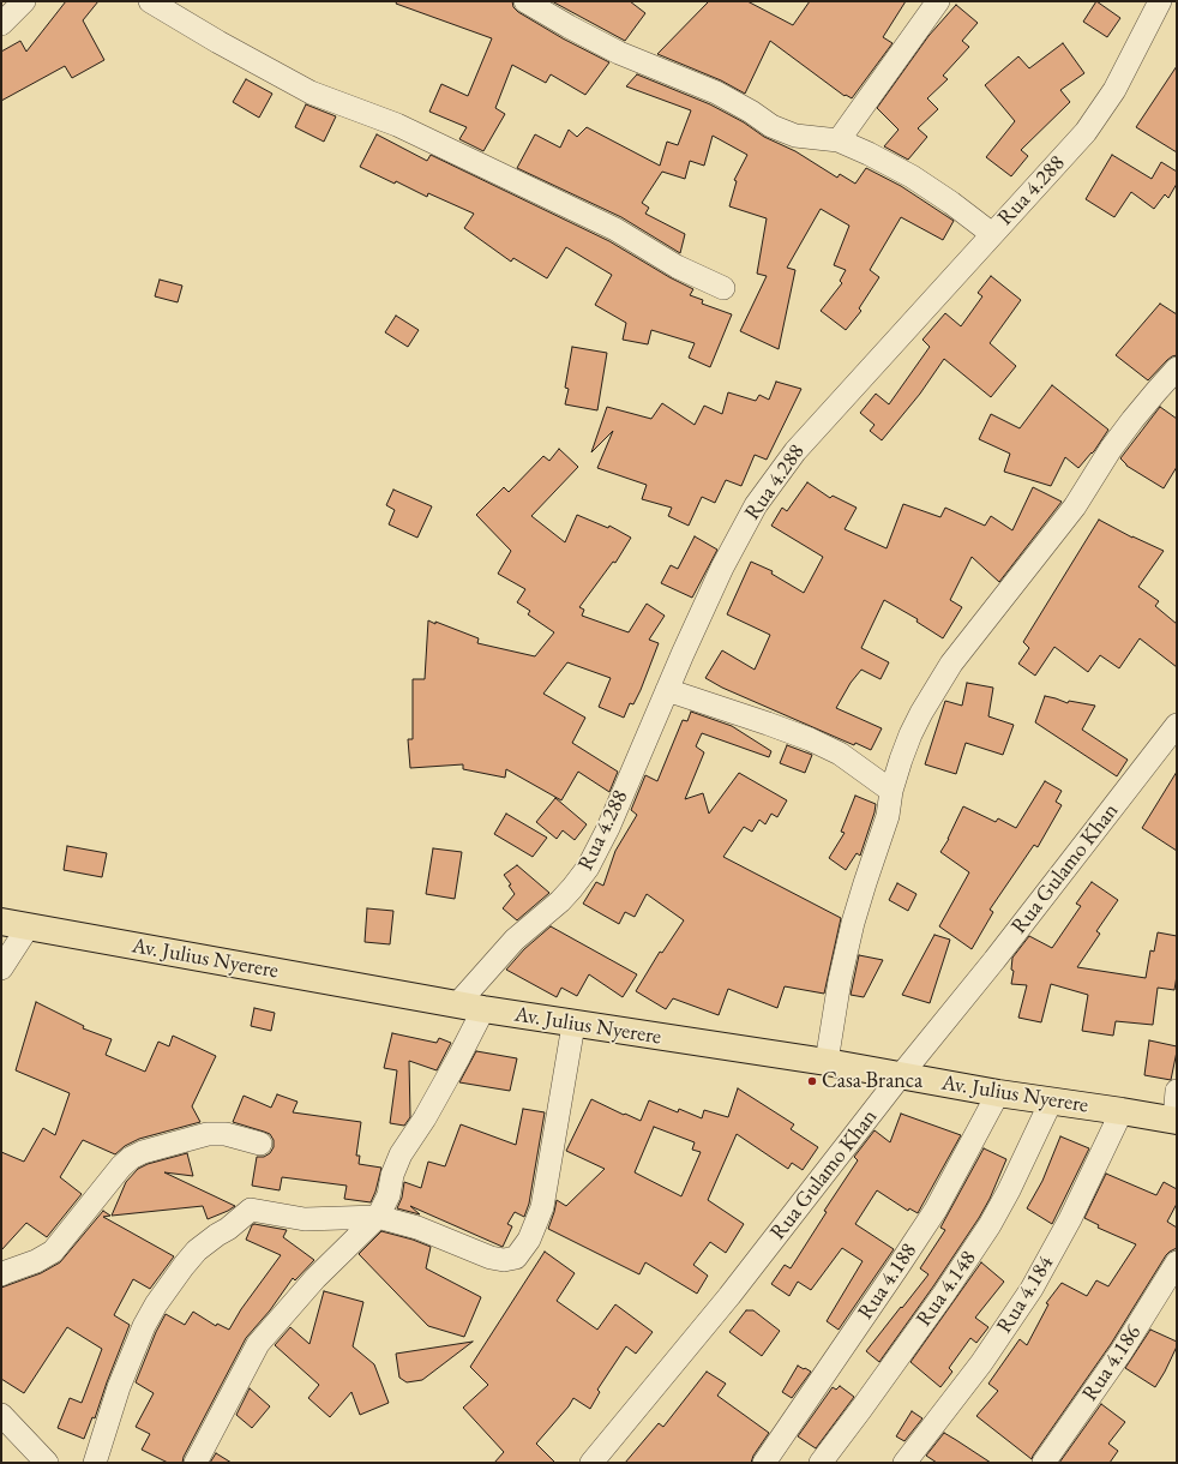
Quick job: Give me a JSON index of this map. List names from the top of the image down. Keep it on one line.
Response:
{"streets":{"main road":["Av. Julius Nyerere"],"street":["Rua 4.288","Rua Gulamo Khan","Rua 4.188","Rua 4.148","Rua 4.184","Rua 4.186"]},"crossings":[["Rua 4.288","Av. Julius Nyerere"],["Rua Gulamo Khan","Av. Julius Nyerere"],["Av. Julius Nyerere","Rua 4.188"],["Av. Julius Nyerere","Rua 4.148"],["Av. Julius Nyerere","Rua 4.184"]],"places":["Casa Branca"]}
